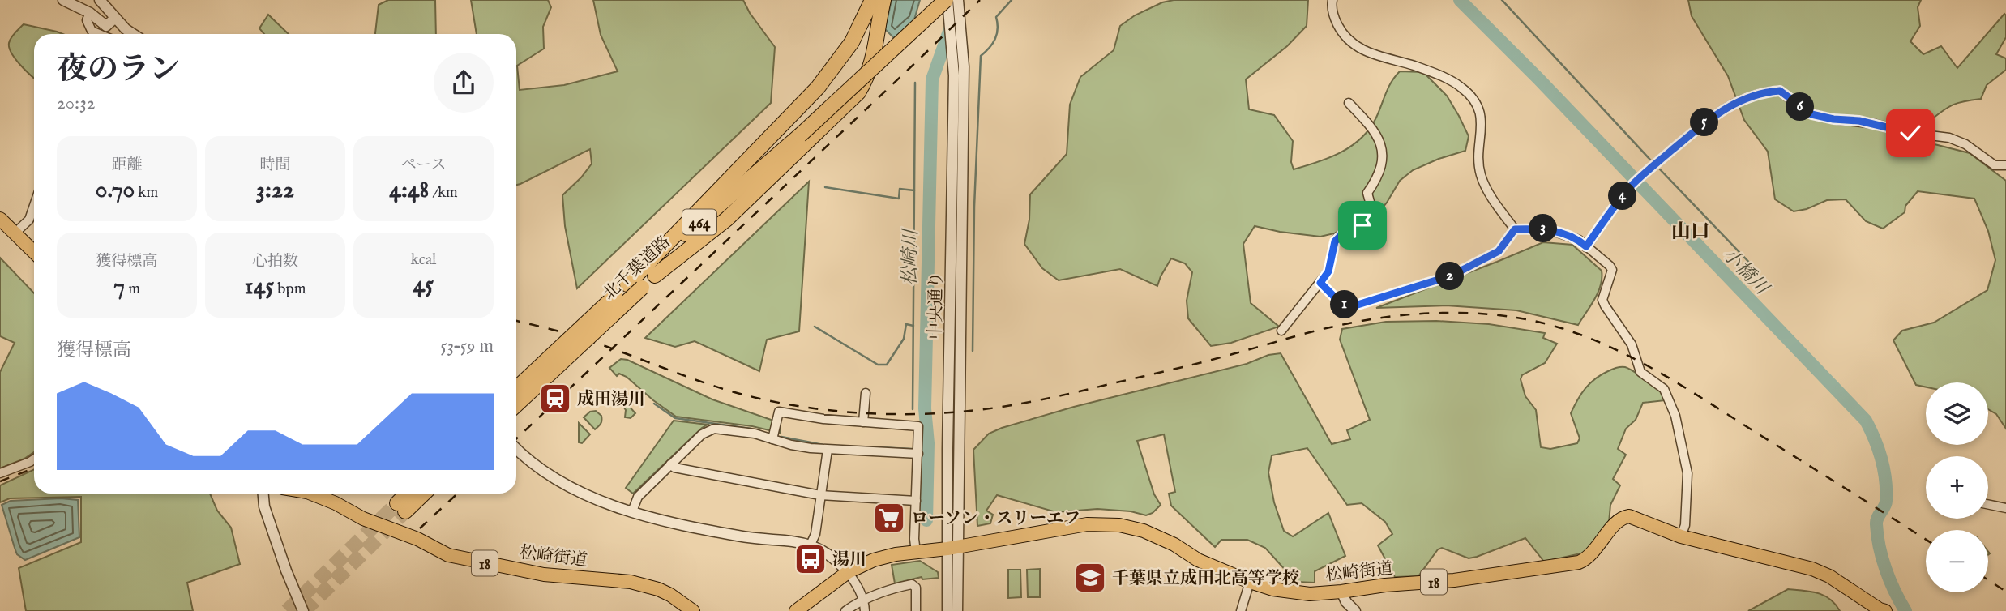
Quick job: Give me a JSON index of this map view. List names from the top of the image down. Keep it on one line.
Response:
{"streets":{"highway":["464","北千葉道路"],"main road":["松崎街道","18"],"street":["中央通り"]},"crossings":[["北千葉道路","中央通り"],["中央通り","松崎街道"]],"districts":["山口"],"water":["松崎川","小橋川"],"places":{"station":["成田湯川"],"supermarket":["ローソン・スリーエフ"],"bus stop":["湯川"],"school or university":["千葉県立成田北高等学校"]},"page":{"heading":["夜のラン","20:32"],"pins":["6","5","4","3","2","1"],"stats":[["距離","0.70 km"],["時間","3:22"],["ペース","4:48 /km"],["獲得標高","7 m"],["心拍数","145 bpm"],["kcal","45"]],"chart":["獲得標高","53–59 m"],"map_buttons":["+","−"]}}
